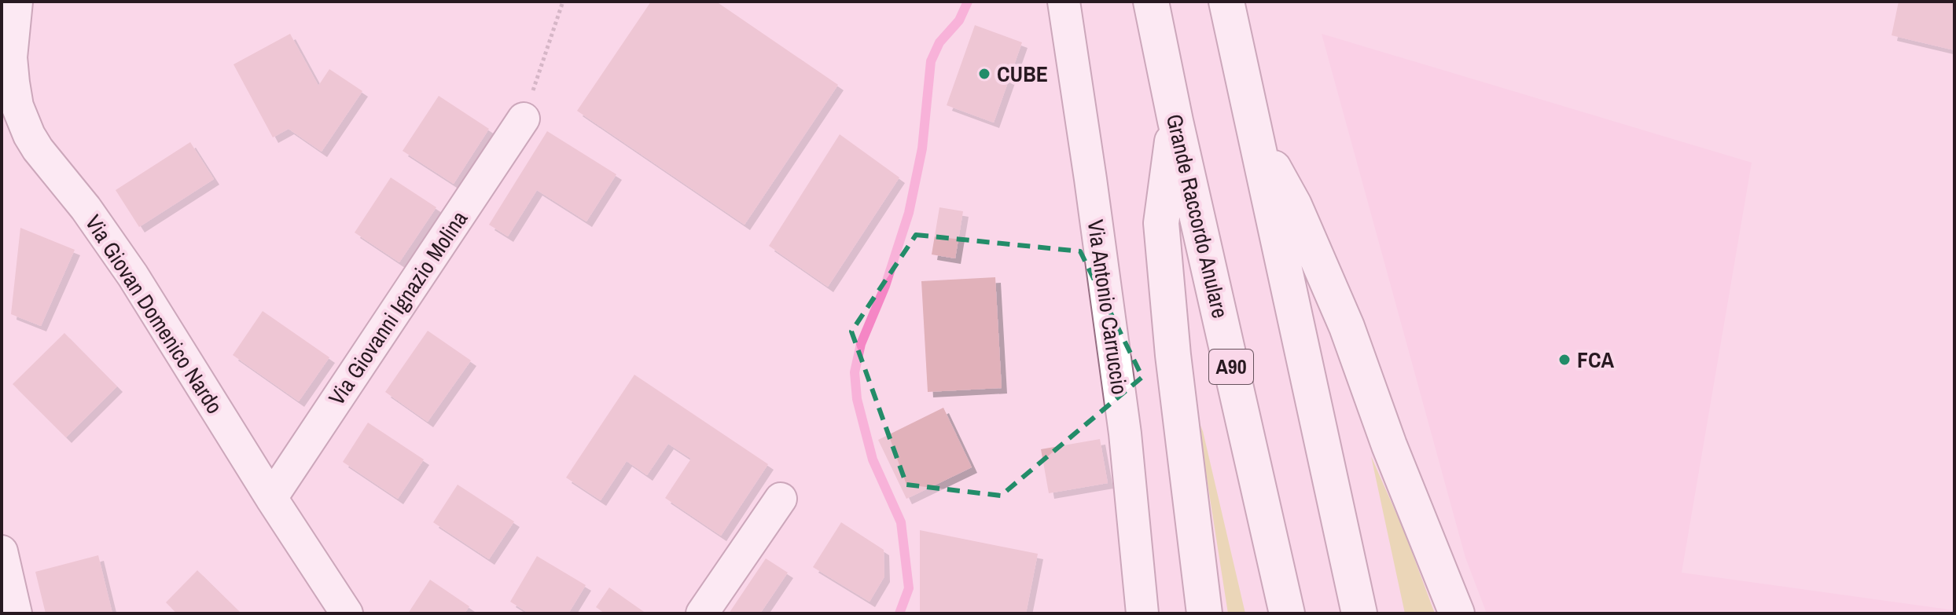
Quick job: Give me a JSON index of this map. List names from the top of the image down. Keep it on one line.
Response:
{"streets":{"highway":["Grande Raccordo Anulare","A90"],"street":["Via Antonio Carruccio","Via Giovanni Ignazio Molina","Via Giovan Domenico Nardo"]},"crossings":[["Via Giovanni Ignazio Molina","Via Giovan Domenico Nardo"]],"places":["CUBE","FCA"]}
